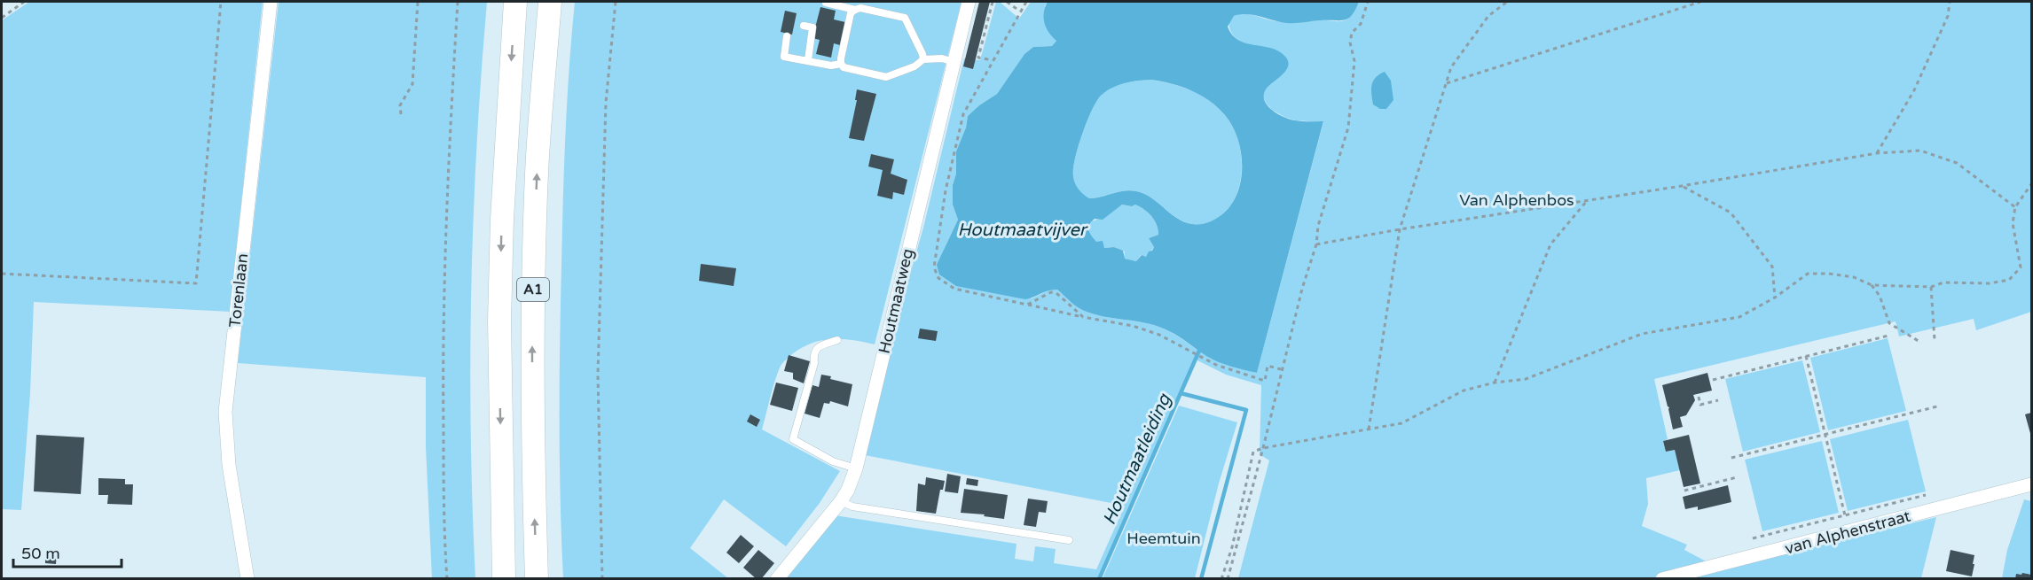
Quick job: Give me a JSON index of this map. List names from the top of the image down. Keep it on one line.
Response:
{"streets":{"highway":["A1"],"street":["Torenlaan","Houtmaatweg","van Alphenstraat"]},"water":["Houtmaatvijver","Houtmaatleiding"],"parks":["Van Alphenbos","Heemtuin"],"scale_bar":"50 m"}
